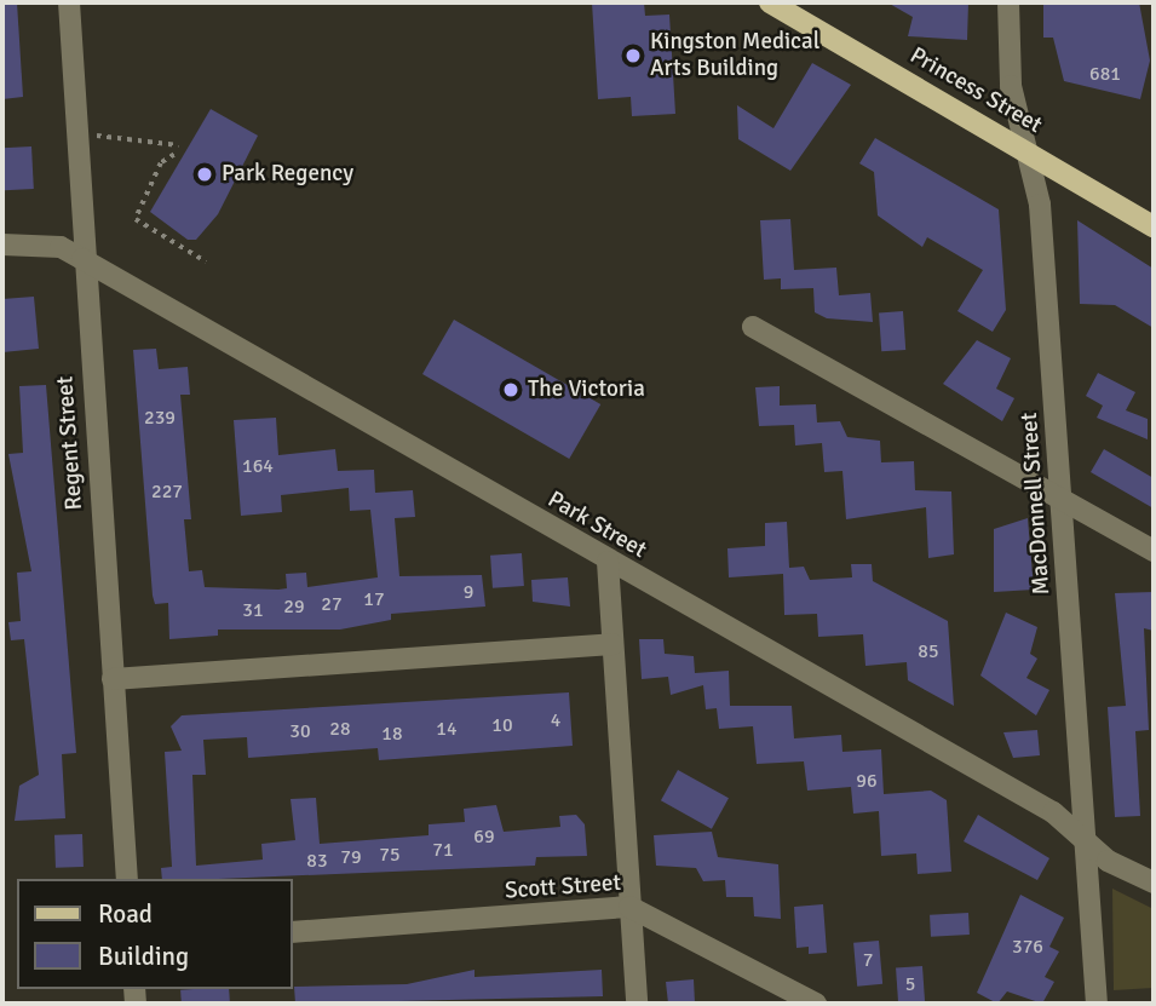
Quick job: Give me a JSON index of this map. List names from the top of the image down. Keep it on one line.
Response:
{"streets":{"main road":["Princess Street"],"street":["Regent Street","MacDonnell Street","Park Street","Scott Street"]},"crossings":[["Princess Street","MacDonnell Street"],["Regent Street","Park Street"],["MacDonnell Street","Park Street"]],"places":["Kingston Medical Arts Building","Park Regency","The Victoria"],"house_numbers":["681","239","164","227","9","17","27","29","31","85","4","10","28","14","30","18","96","69","71","75","79","83","376","7","5"],"legend":["Road","Building"]}
